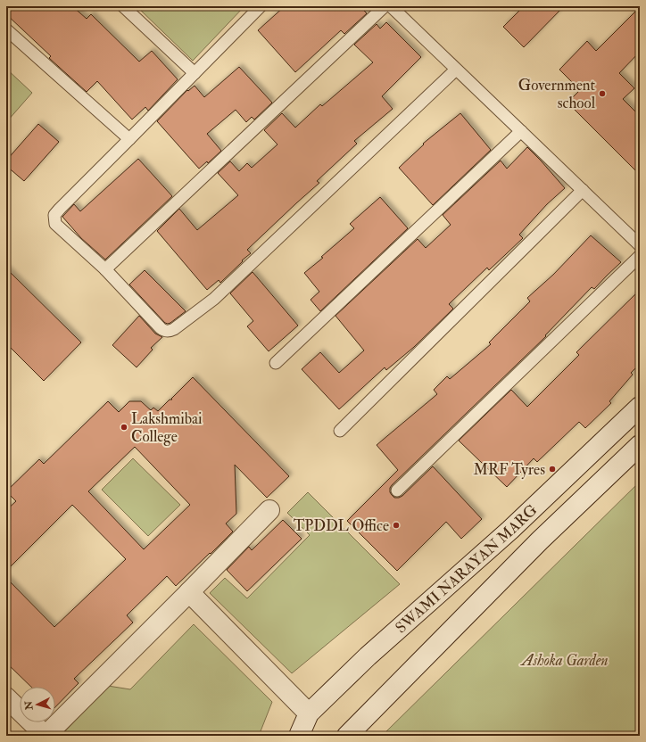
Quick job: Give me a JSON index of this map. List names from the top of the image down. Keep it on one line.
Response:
{"streets":{"main road":["SWAMI NARAYAN MARG"]},"parks":["Ashoka Garden"],"places":["Government school","Lakshmibai College","MRF Tyres","TPDDL Office"],"north":"left"}
